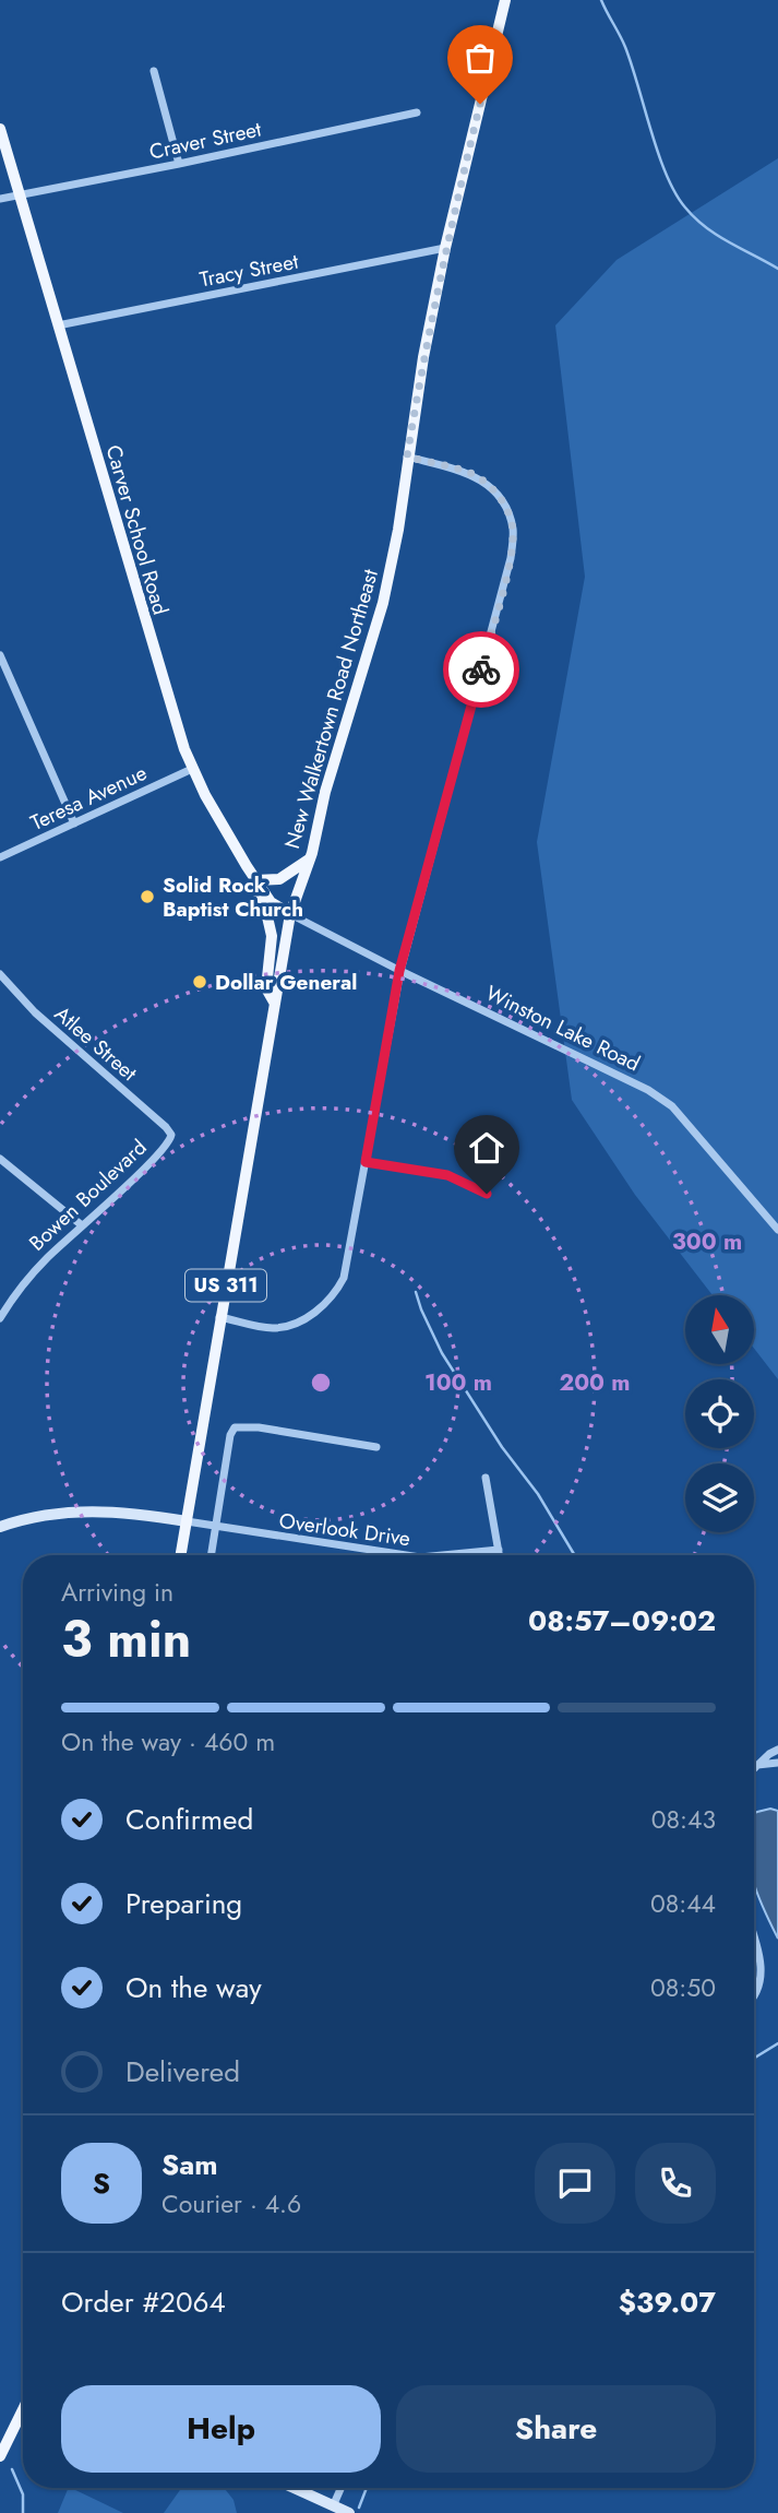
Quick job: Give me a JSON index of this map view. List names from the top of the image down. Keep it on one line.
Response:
{"streets":{"main road":["Carver School Road","New Walkertown Road Northeast","US 311"],"street":["Craver Street","Tracy Street","Teresa Avenue","Winston Lake Road","Atlee Street","Bowen Boulevard","Overlook Drive"]},"crossings":[["Craver Street","Carver School Road"],["Tracy Street","Carver School Road"],["Tracy Street","New Walkertown Road Northeast"],["Carver School Road","New Walkertown Road Northeast"],["Carver School Road","Teresa Avenue"],["Carver School Road","Winston Lake Road"],["New Walkertown Road Northeast","Winston Lake Road"],["New Walkertown Road Northeast","Overlook Drive"],["Atlee Street","Bowen Boulevard"]],"places":["Solid Rock Baptist Church","Dollar General"],"north":"top","page":{"heading":["3 min","Arriving in","08:57–09:02"],"panel":["Sam","Courier · 4.6","Order #2064","$39.07"],"bar":"On the way · 460 m","list":[["Confirmed","08:43"],["Preparing","08:44"],["On the way","08:50"],"Delivered"],"round":"S","buttons":["Help","Share"]},"rings":["300 m","100 m","200 m"]}
